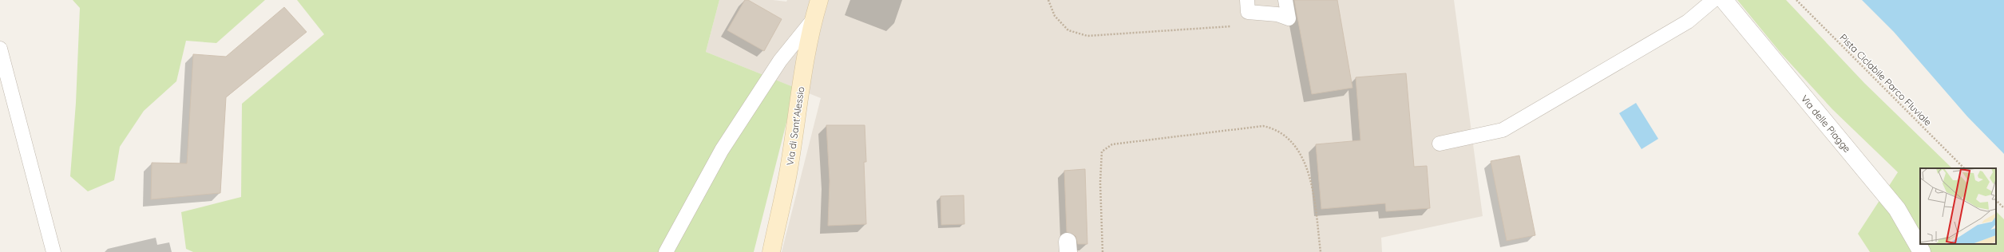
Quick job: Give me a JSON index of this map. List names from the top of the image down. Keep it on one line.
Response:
{"streets":{"street":["Via delle Piagge","Via di Sant'Alessio"],"path":["Pista Ciclabile Parco Fluviale"]}}
